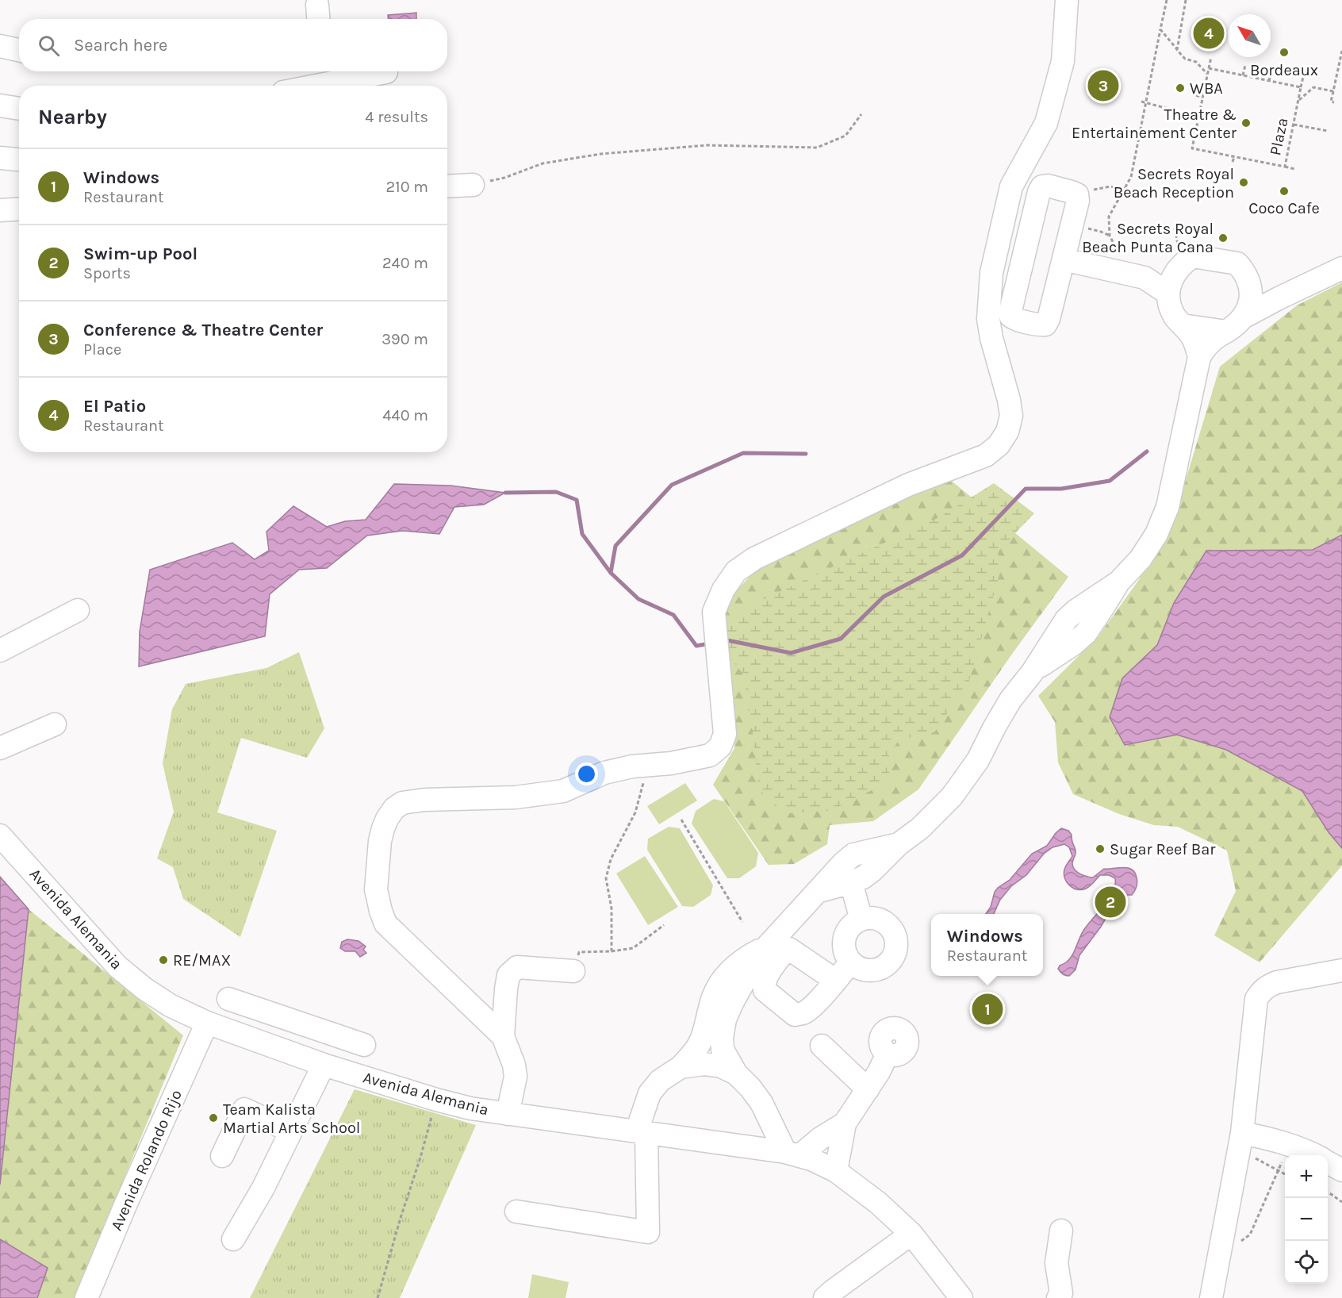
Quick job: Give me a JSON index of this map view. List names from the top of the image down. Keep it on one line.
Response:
{"streets":{"street":["Avenida Alemania","Avenida Rolando Rijo"],"path":["Plaza"]},"crossings":[["Avenida Alemania","Avenida Rolando Rijo"]],"places":["Bordeaux","WBA","Theatre & Entertainement Center","Secrets Royal Beach Reception","Coco Cafe","Secrets Royal Beach Punta Cana","Sugar Reef Bar","RE/MAX","Team Kalista Martial Arts School"],"north":"top left","page":{"pins":["4","3","2","1"],"search":"Search here","heading":["Nearby","4 results"],"list":[{"mark":"1","name":"Windows","note":"Restaurant","value":"210 m"},{"mark":"2","name":"Swim-up Pool","note":"Sports","value":"240 m"},{"mark":"3","name":"Conference & Theatre Center","note":"Place","value":"390 m"},{"mark":"4","name":"El Patio","note":"Restaurant","value":"440 m"}],"popup":["Windows","Restaurant"],"map_buttons":["+","−"]}}
